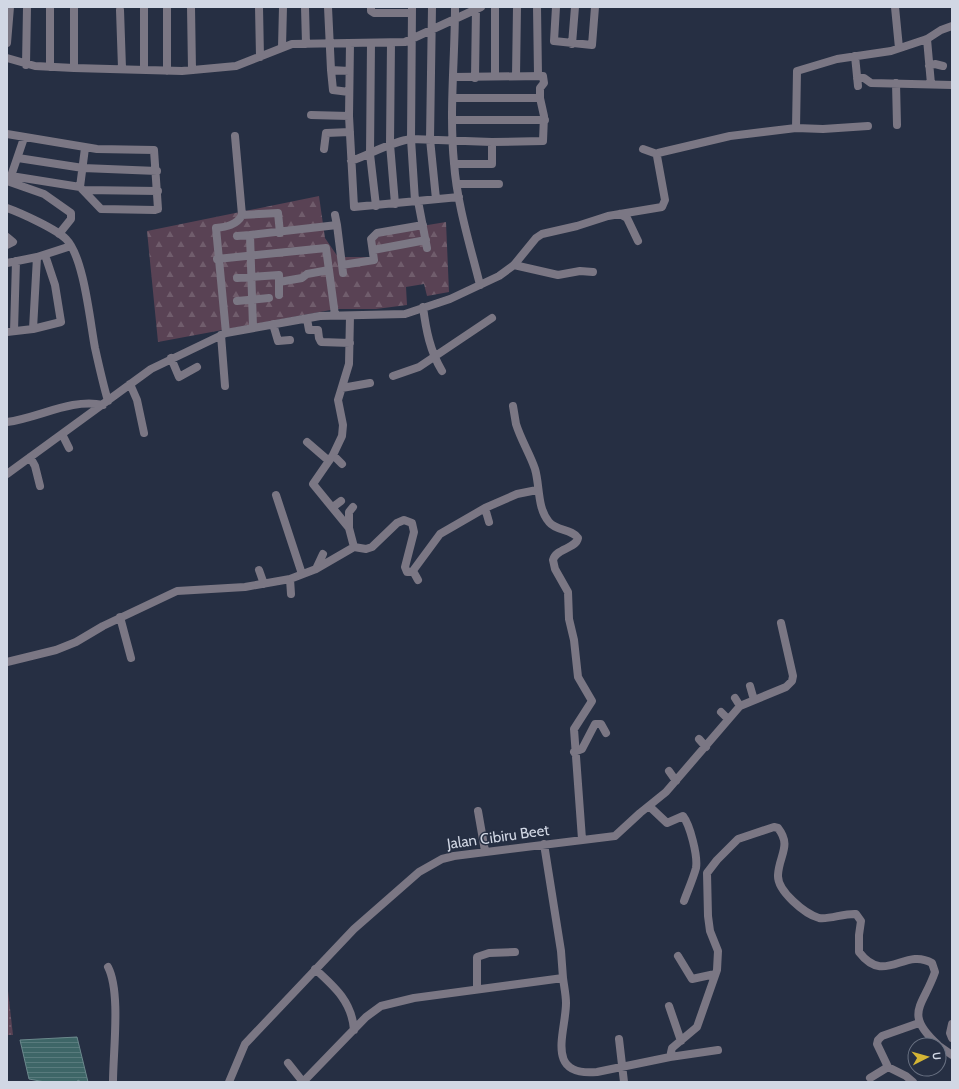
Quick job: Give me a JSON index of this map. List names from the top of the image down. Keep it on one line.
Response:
{"streets":{"street":["Jalan Cibiru Beet"]},"north":"right"}
